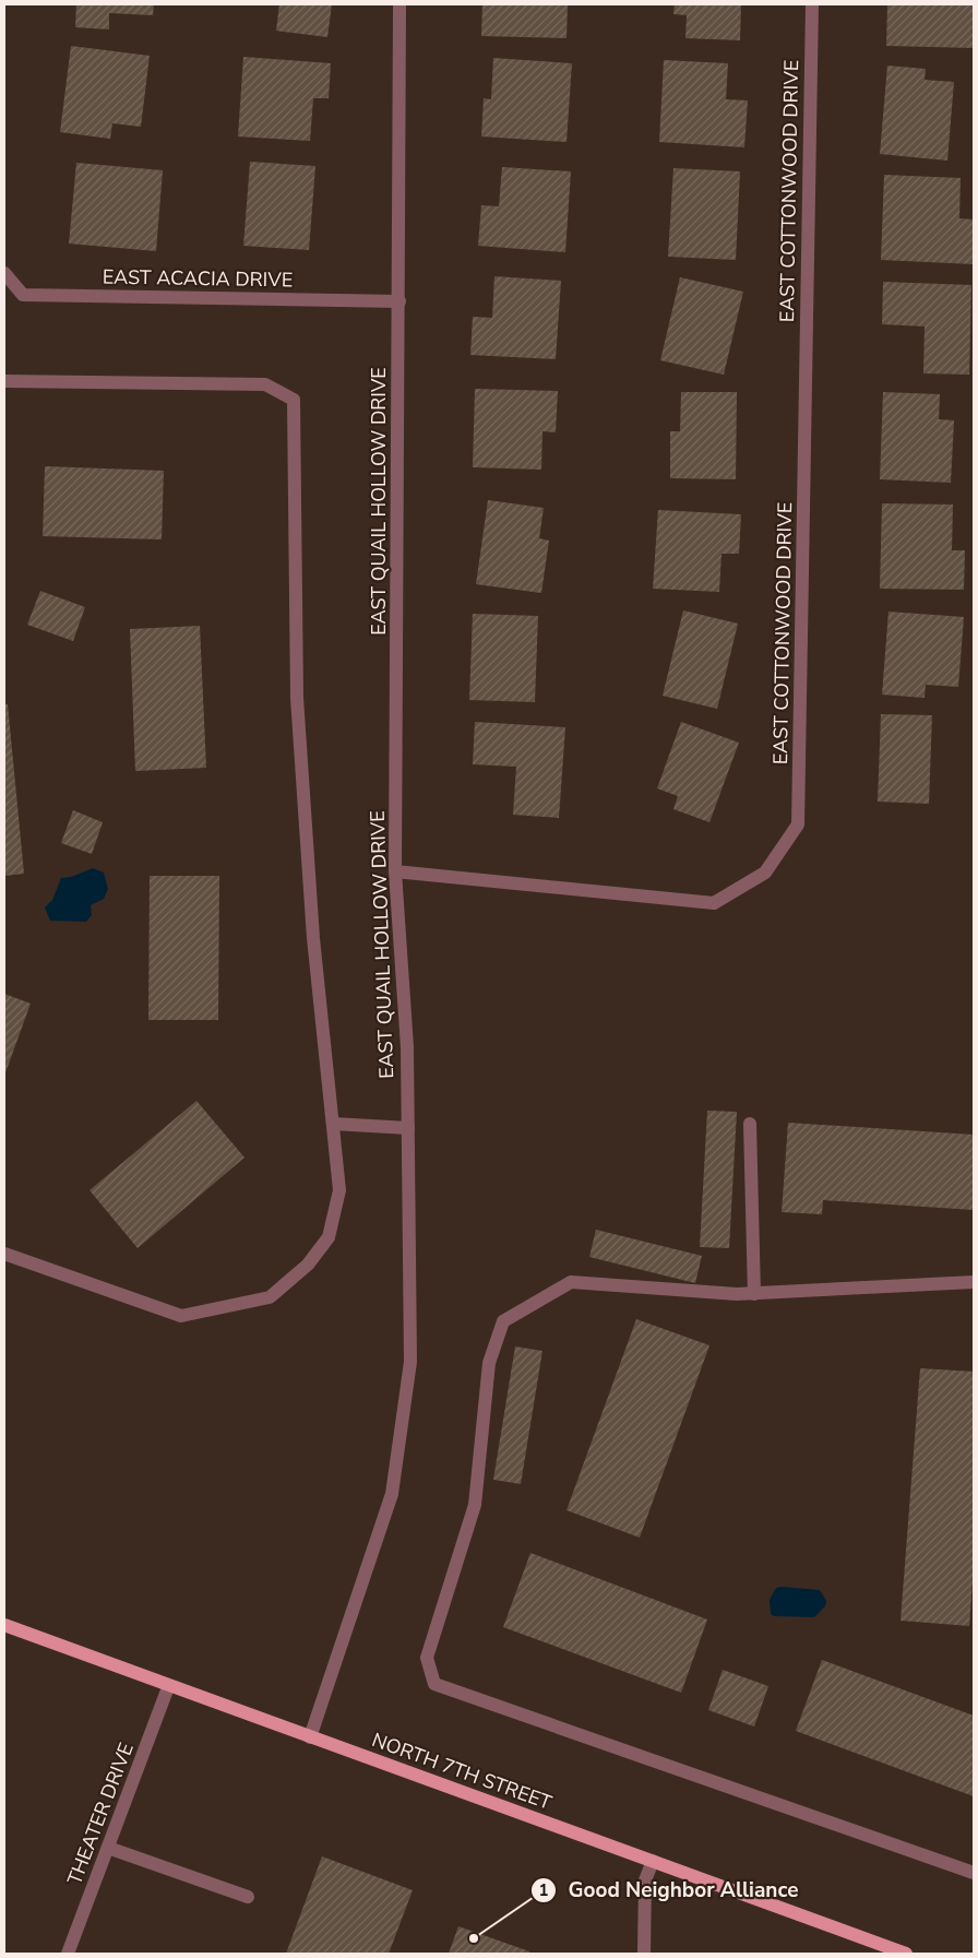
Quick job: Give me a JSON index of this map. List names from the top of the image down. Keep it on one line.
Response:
{"streets":{"main road":["NORTH 7TH STREET"],"street":["EAST COTTONWOOD DRIVE","EAST ACACIA DRIVE","EAST QUAIL HOLLOW DRIVE","THEATER DRIVE"]},"crossings":[["EAST COTTONWOOD DRIVE","EAST QUAIL HOLLOW DRIVE"],["EAST ACACIA DRIVE","EAST QUAIL HOLLOW DRIVE"],["EAST QUAIL HOLLOW DRIVE","NORTH 7TH STREET"],["NORTH 7TH STREET","THEATER DRIVE"]],"places":["Good Neighbor Alliance"]}
